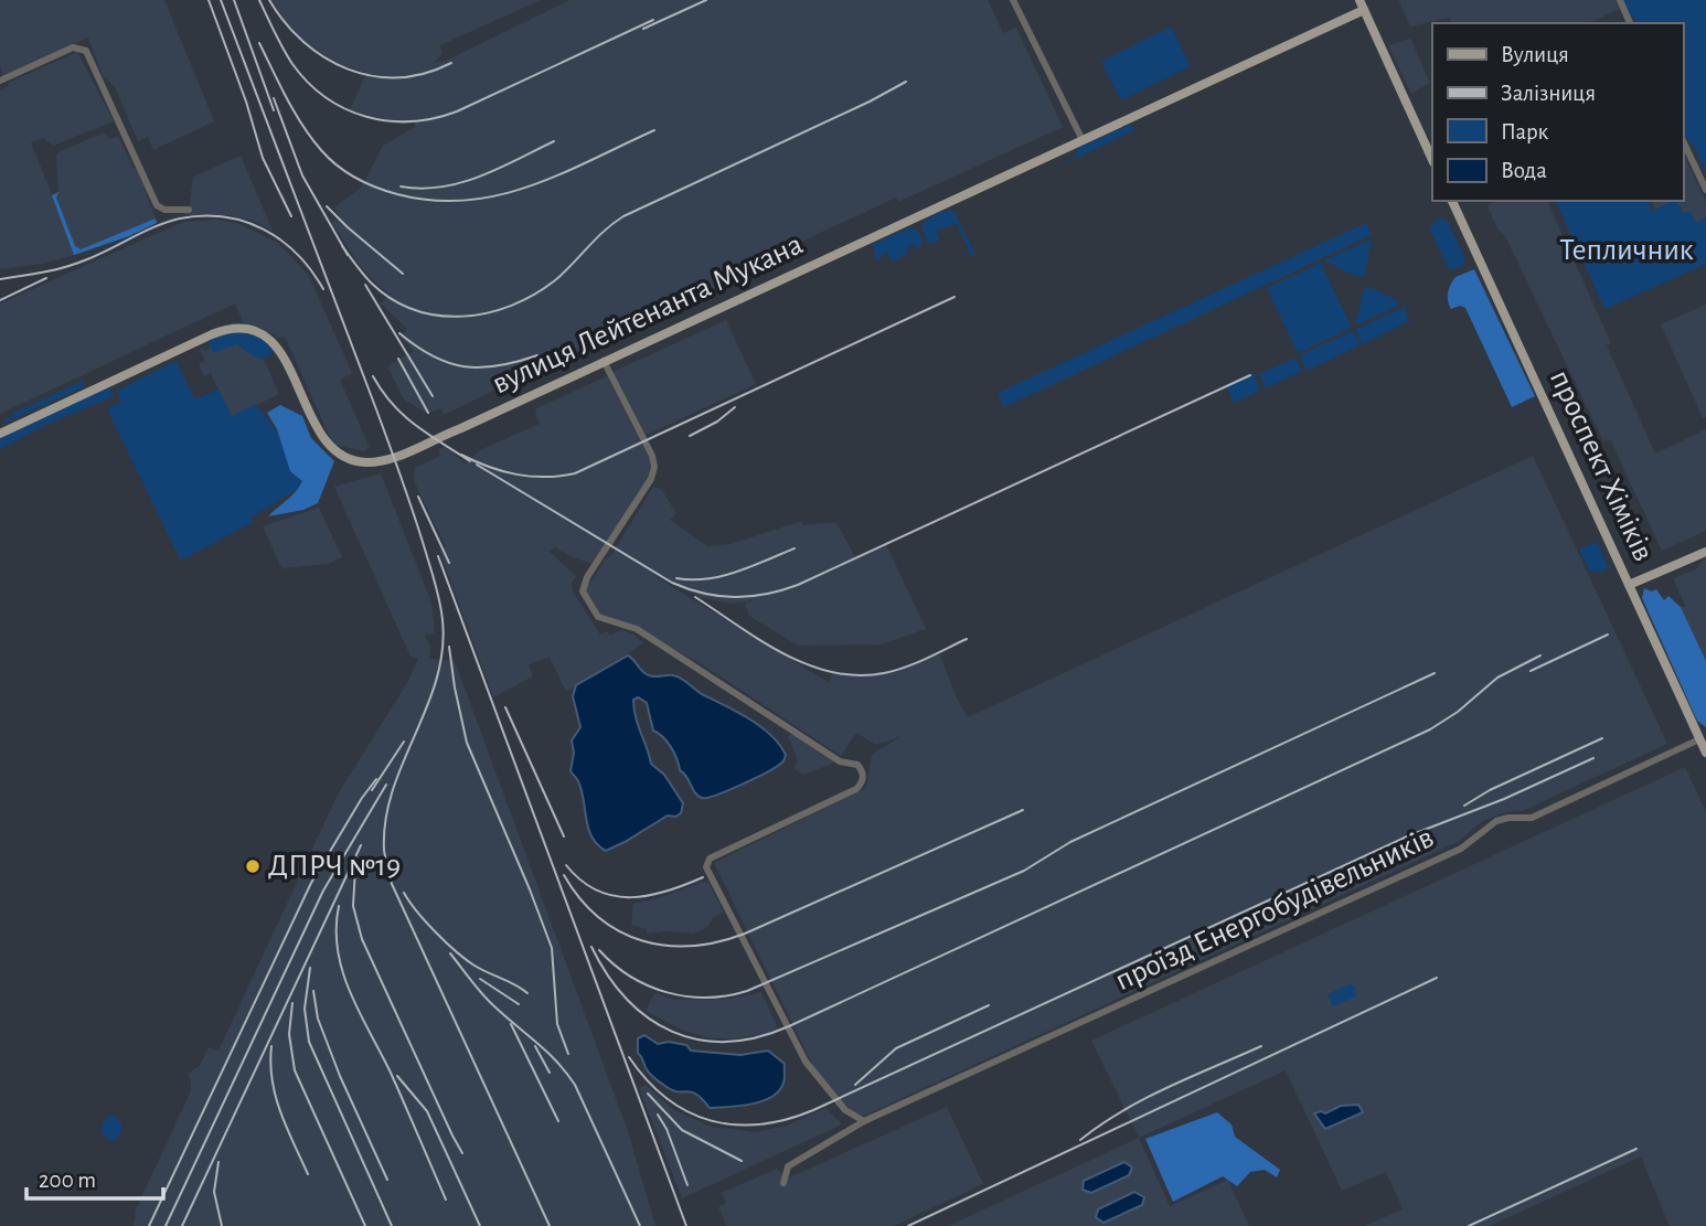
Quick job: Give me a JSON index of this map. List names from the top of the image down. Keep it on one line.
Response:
{"streets":{"main road":["вулиця Лейтенанта Мукана","проспект Хіміків"],"street":["проїзд Енергобудівельників"]},"crossings":[["проспект Хіміків","проїзд Енергобудівельників"]],"parks":["Тепличник"],"places":["ДПРЧ №19"],"legend":["Вулиця","Залізниця","Парк","Вода"],"scale_bar":"200 m"}
